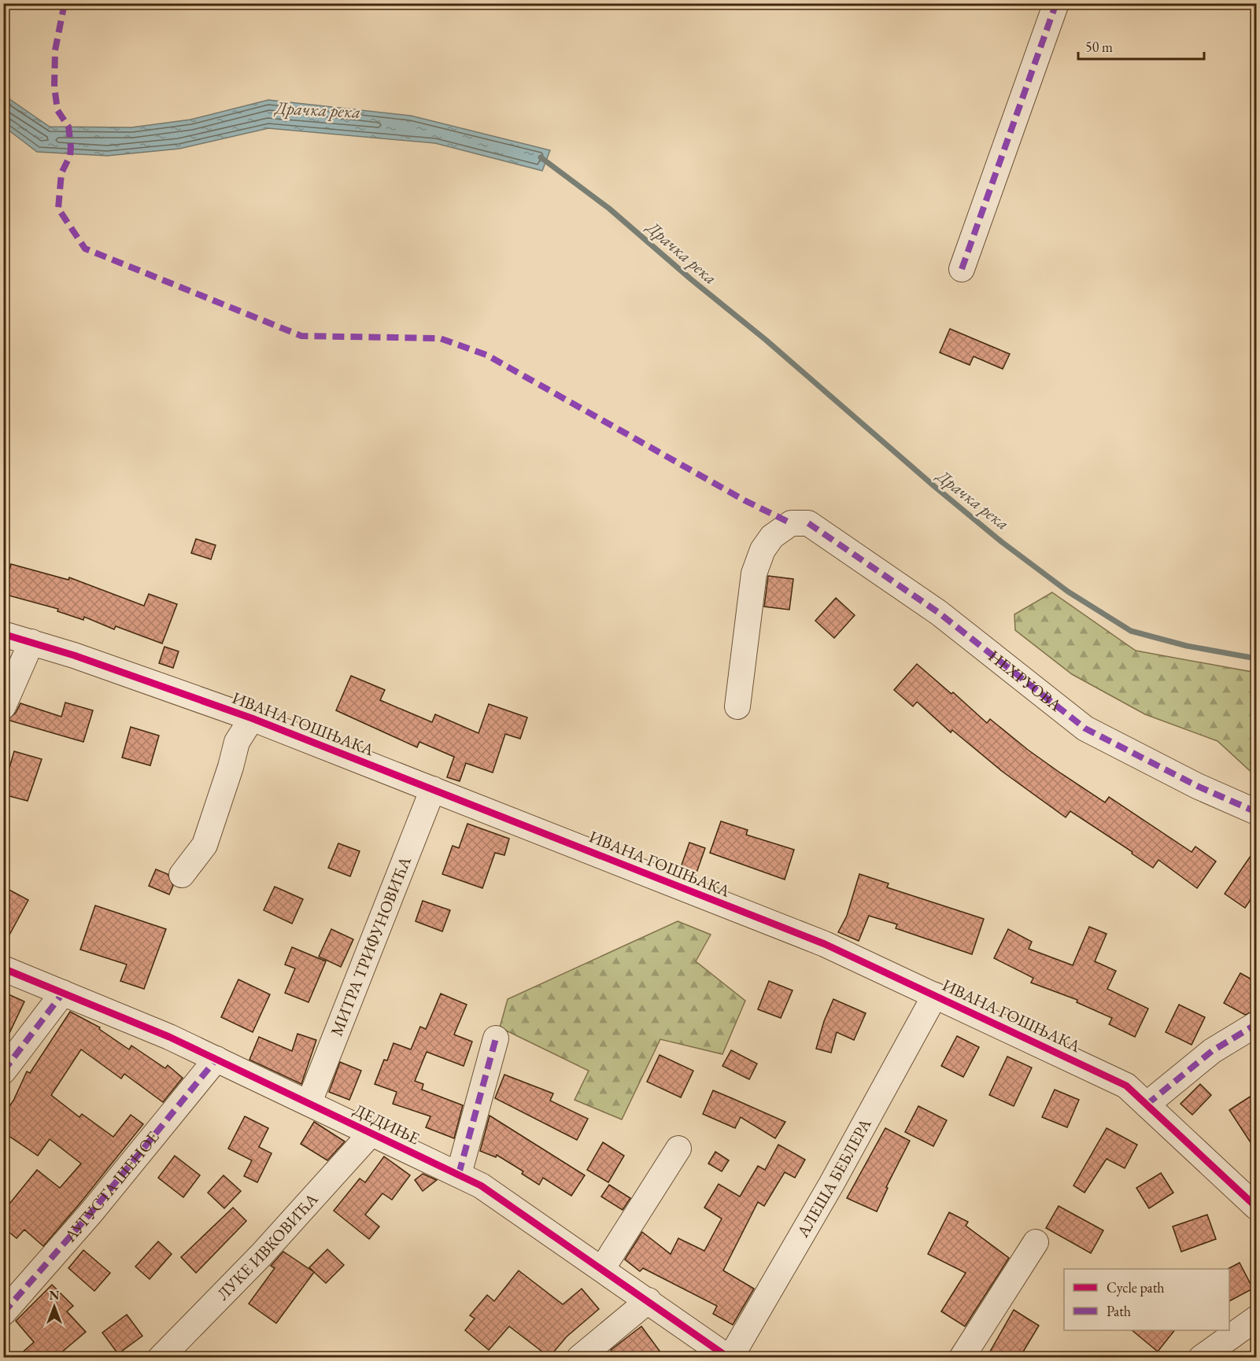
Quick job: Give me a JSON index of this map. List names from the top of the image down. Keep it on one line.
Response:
{"streets":{"street":["НЕХРУОВА","ИВАНА ГОШЊАКА","МИТРА ТРИФУНОВИЋА","ДЕДИЊЕ","АЛЕША БЕБЛЕРА","АУГУСТА ШЕНОЕ","ЛУКЕ ИВКОВИЋА"]},"crossings":[["ИВАНА ГОШЊАКА","МИТРА ТРИФУНОВИЋА"],["ИВАНА ГОШЊАКА","АЛЕША БЕБЛЕРА"],["МИТРА ТРИФУНОВИЋА","ДЕДИЊЕ"],["ДЕДИЊЕ","АЛЕША БЕБЛЕРА"],["ДЕДИЊЕ","АУГУСТА ШЕНОЕ"],["ДЕДИЊЕ","ЛУКЕ ИВКОВИЋА"]],"water":["Драчка река"],"legend":["Cycle path","Path"],"scale_bar":"50 m","north":"top"}
